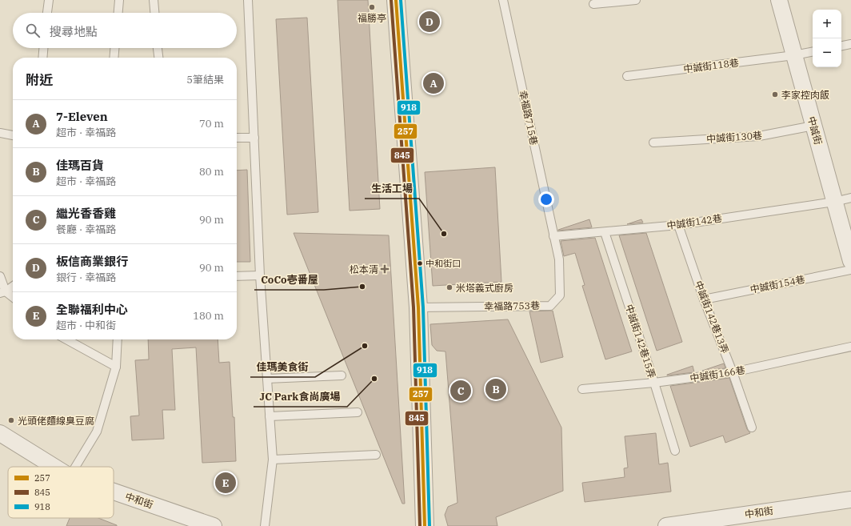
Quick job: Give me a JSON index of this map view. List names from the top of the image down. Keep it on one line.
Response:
{"streets":{"street":["中誠街","中和街"],"lane":["中誠街118巷","幸福路715巷","中誠街130巷","中誠街142巷","中誠街154巷","幸福路753巷","中誠街142巷13弄","中誠街142巷15弄","中誠街166巷"]},"crossings":[["中誠街118巷","中誠街"],["幸福路715巷","中誠街142巷"],["幸福路715巷","幸福路753巷"],["中誠街","中誠街130巷"],["中誠街","中誠街142巷"],["中誠街142巷","幸福路753巷"],["中誠街142巷","中誠街142巷13弄"],["中誠街142巷","中誠街142巷15弄"],["中誠街154巷","中誠街142巷13弄"],["中誠街142巷13弄","中誠街166巷"],["中誠街142巷15弄","中誠街166巷"]],"places":{"other":["福勝亭","李家控肉飯","生活工場","中和街口","CoCo壱番屋","米塔義式廚房","佳瑪美食街","JC Park食尚廣場","光頭佬麵線臭豆腐"],"health":["松本清"]},"lines":["transit line 257","transit line 845","transit line 918"],"legend":["257","845","918"],"page":{"map_buttons":["+","−"],"pins":["D","A","B","C","E"],"search":"搜尋地點","heading":["附近","5筆結果"],"list":[{"mark":"A","name":"7-Eleven","note":"超市 · 幸福路","value":"70 m"},{"mark":"B","name":"佳瑪百貨","note":"超市 · 幸福路","value":"80 m"},{"mark":"C","name":"繼光香香雞","note":"餐廳 · 幸福路","value":"90 m"},{"mark":"D","name":"板信商業銀行","note":"銀行 · 幸福路","value":"90 m"},{"mark":"E","name":"全聯福利中心","note":"超市 · 中和街","value":"180 m"}]}}
